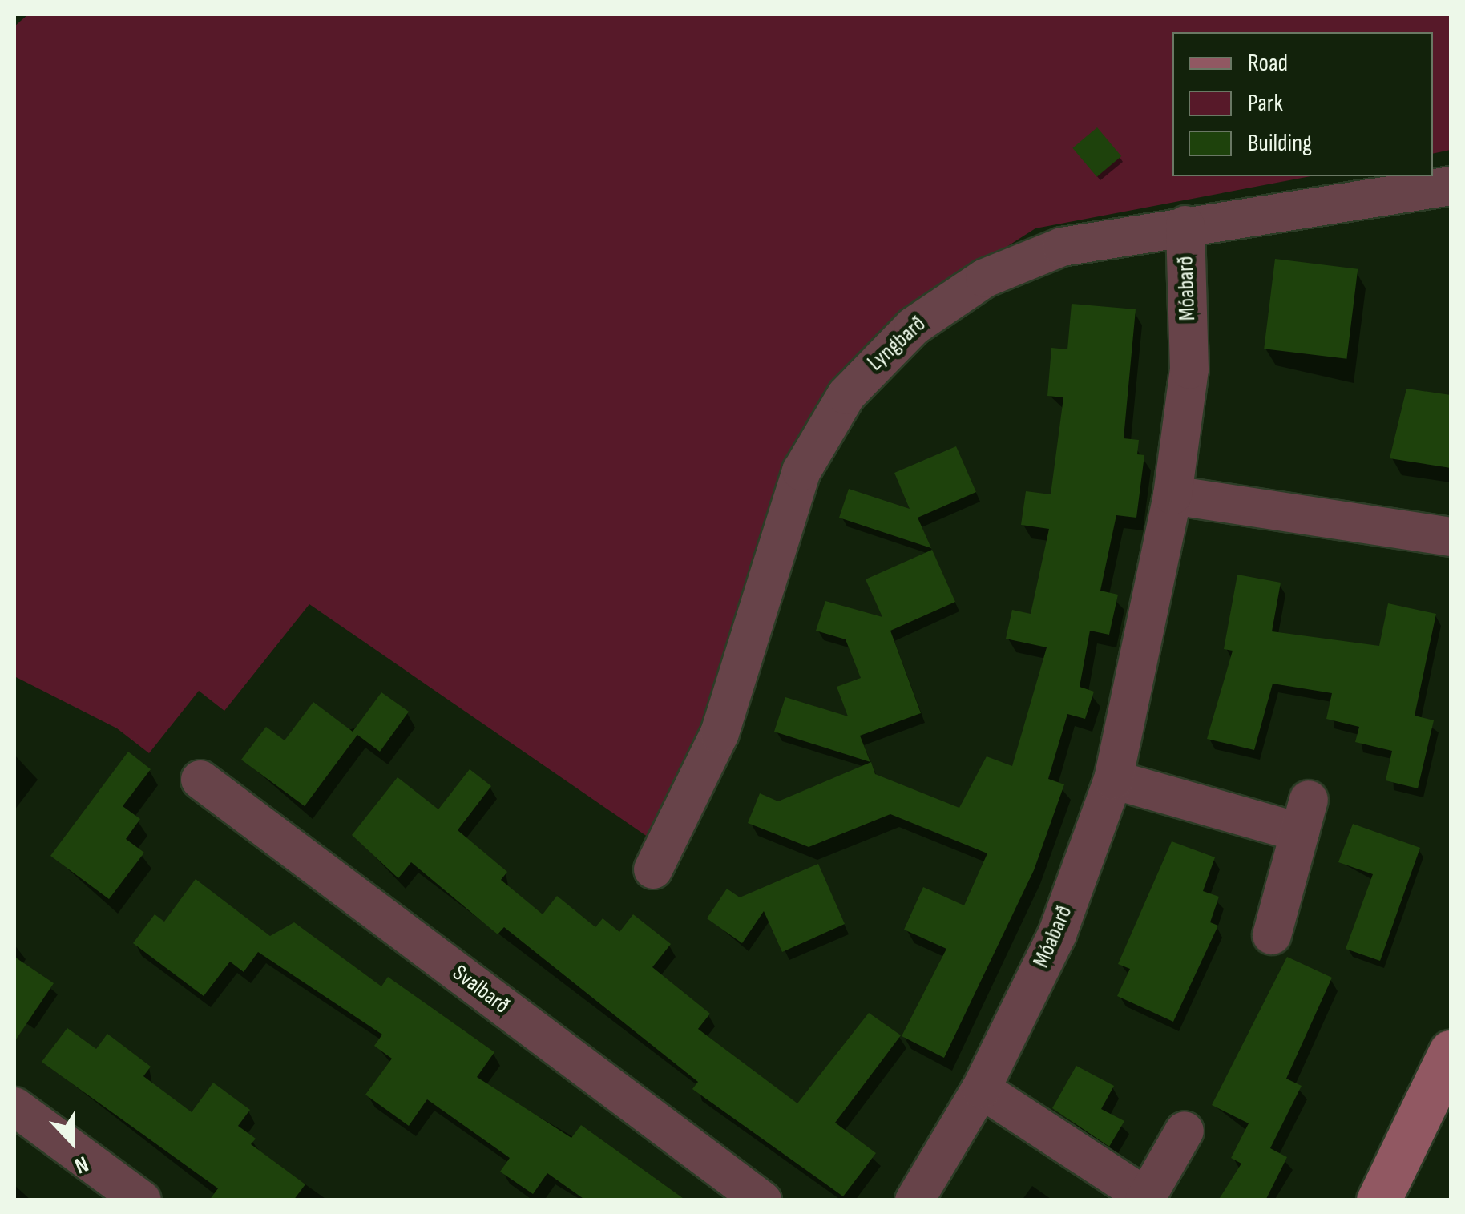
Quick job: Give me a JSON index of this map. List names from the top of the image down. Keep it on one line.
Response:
{"streets":{"street":["Móabarð","Lyngbarð","Svalbarð"]},"crossings":[["Móabarð","Lyngbarð"]],"legend":["Road","Park","Building"],"north":"bottom"}
